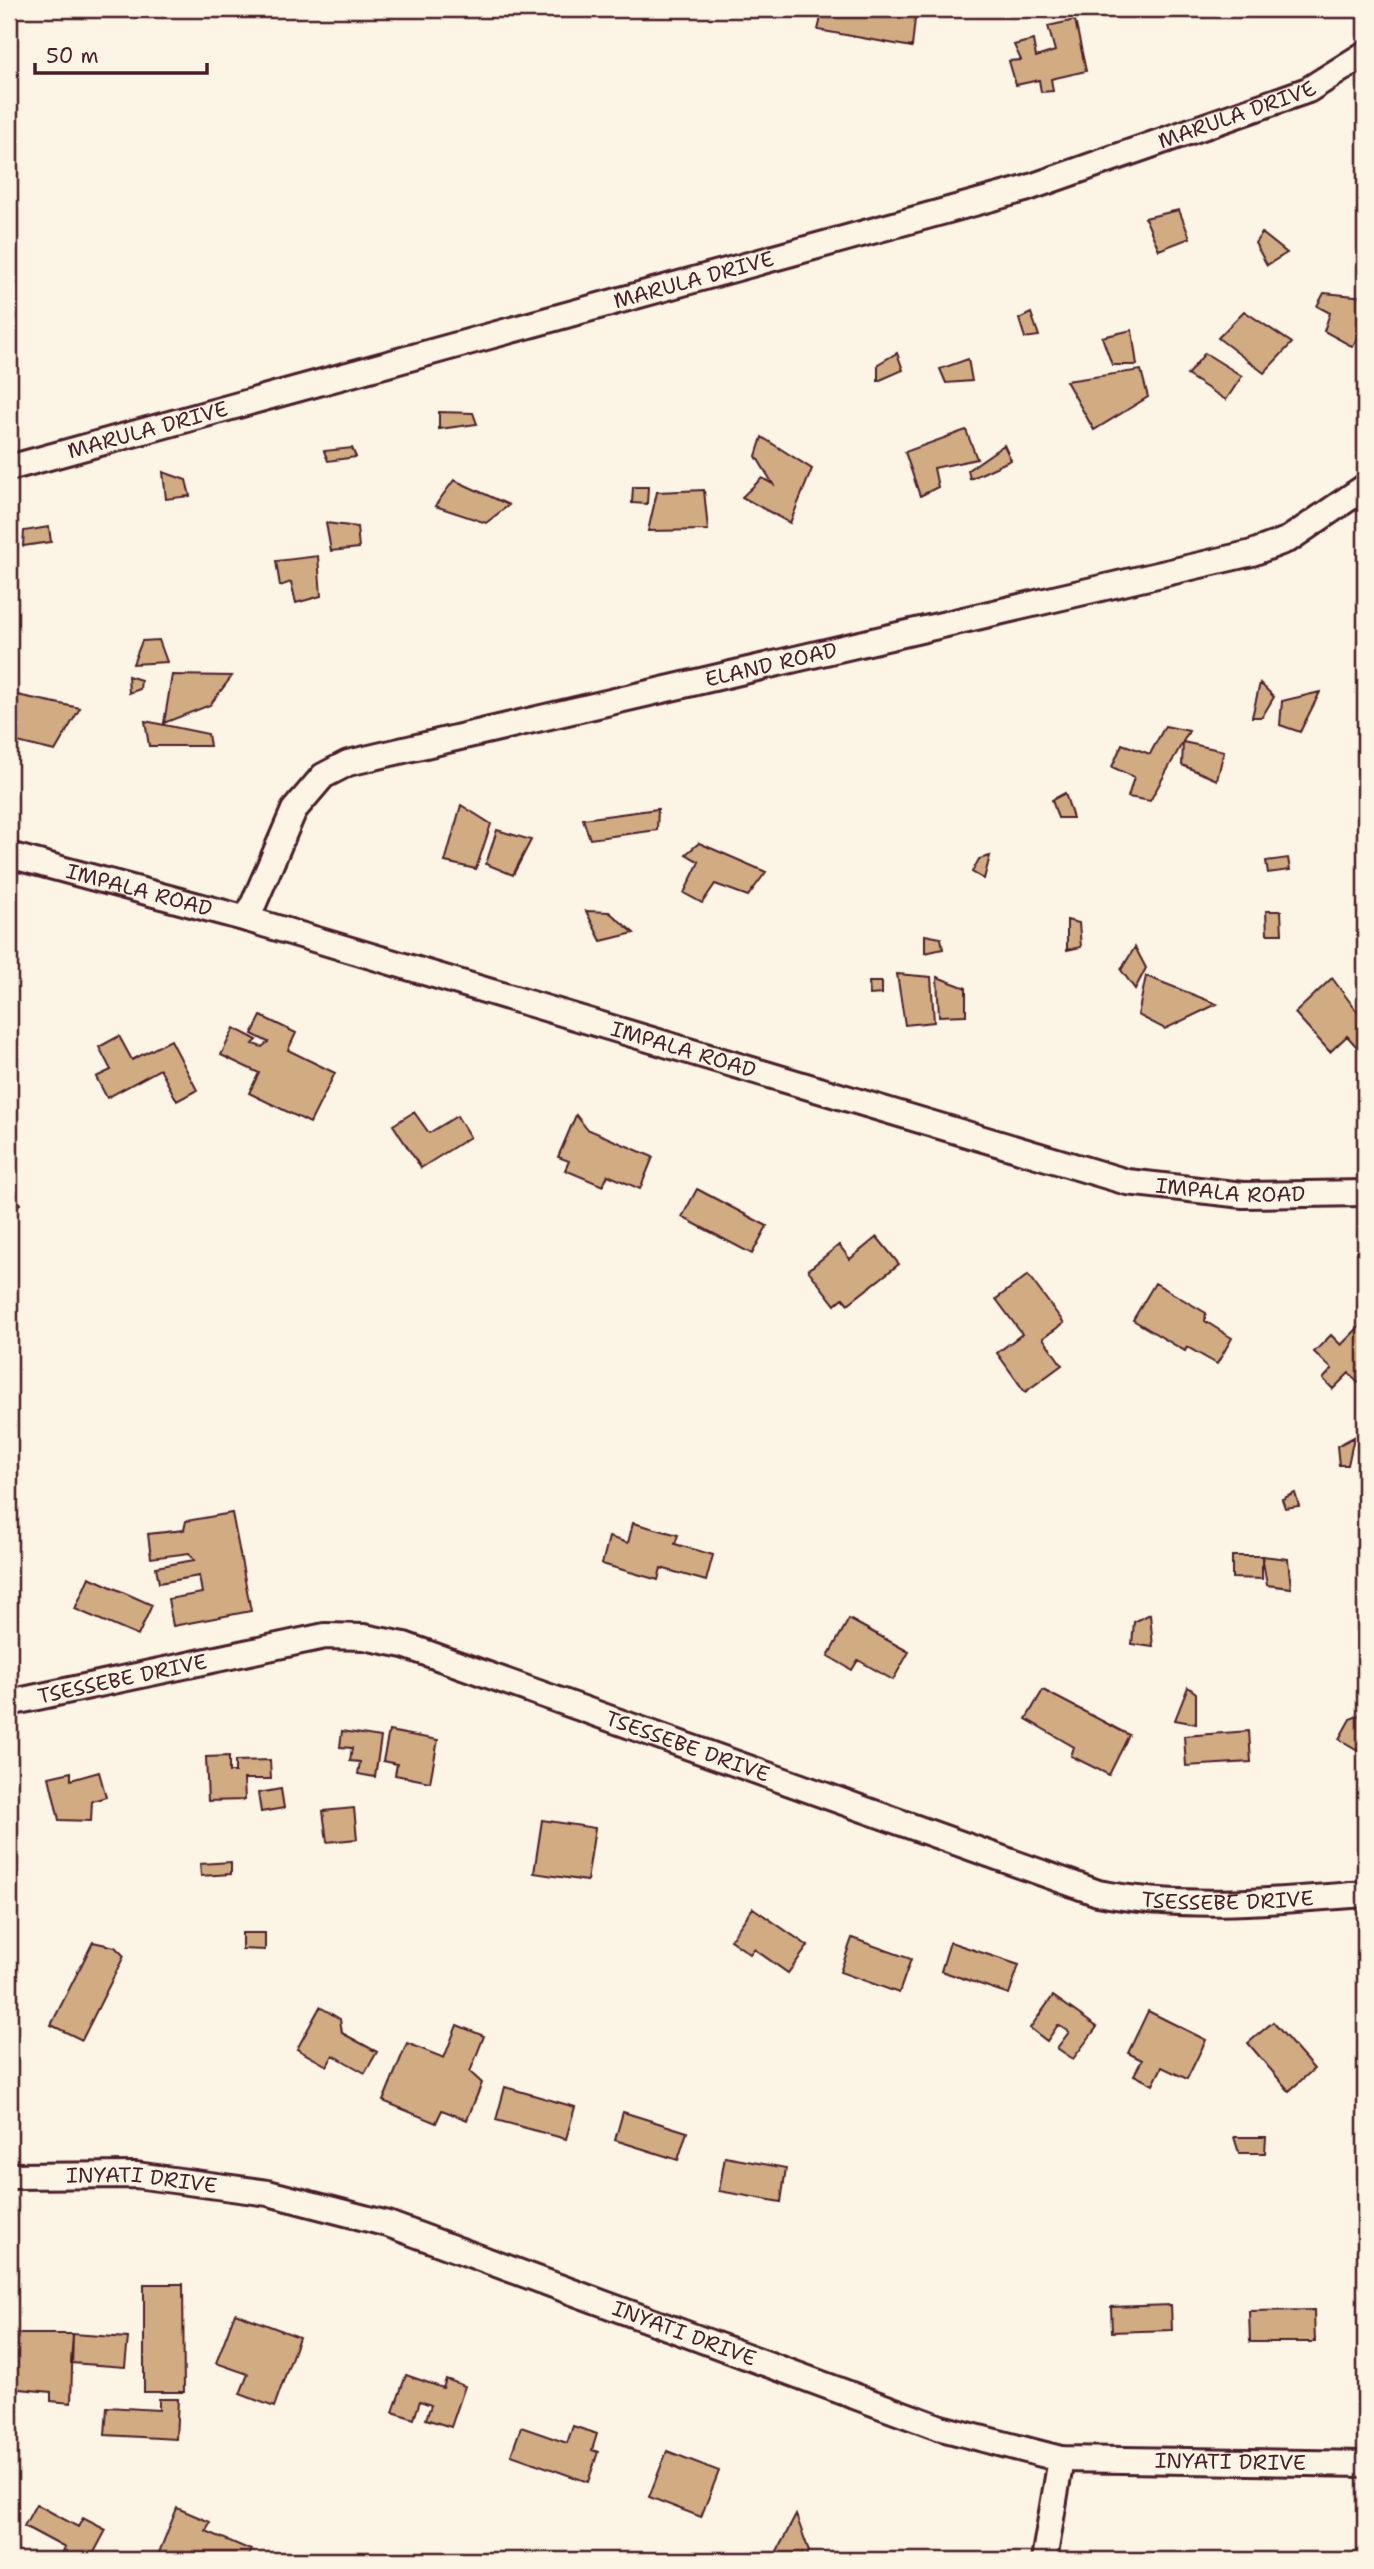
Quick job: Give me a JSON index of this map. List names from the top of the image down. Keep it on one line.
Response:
{"streets":{"street":["MARULA DRIVE","ELAND ROAD","IMPALA ROAD","TSESSEBE DRIVE","INYATI DRIVE"]},"crossings":[["ELAND ROAD","IMPALA ROAD"]],"scale_bar":"50 m"}
